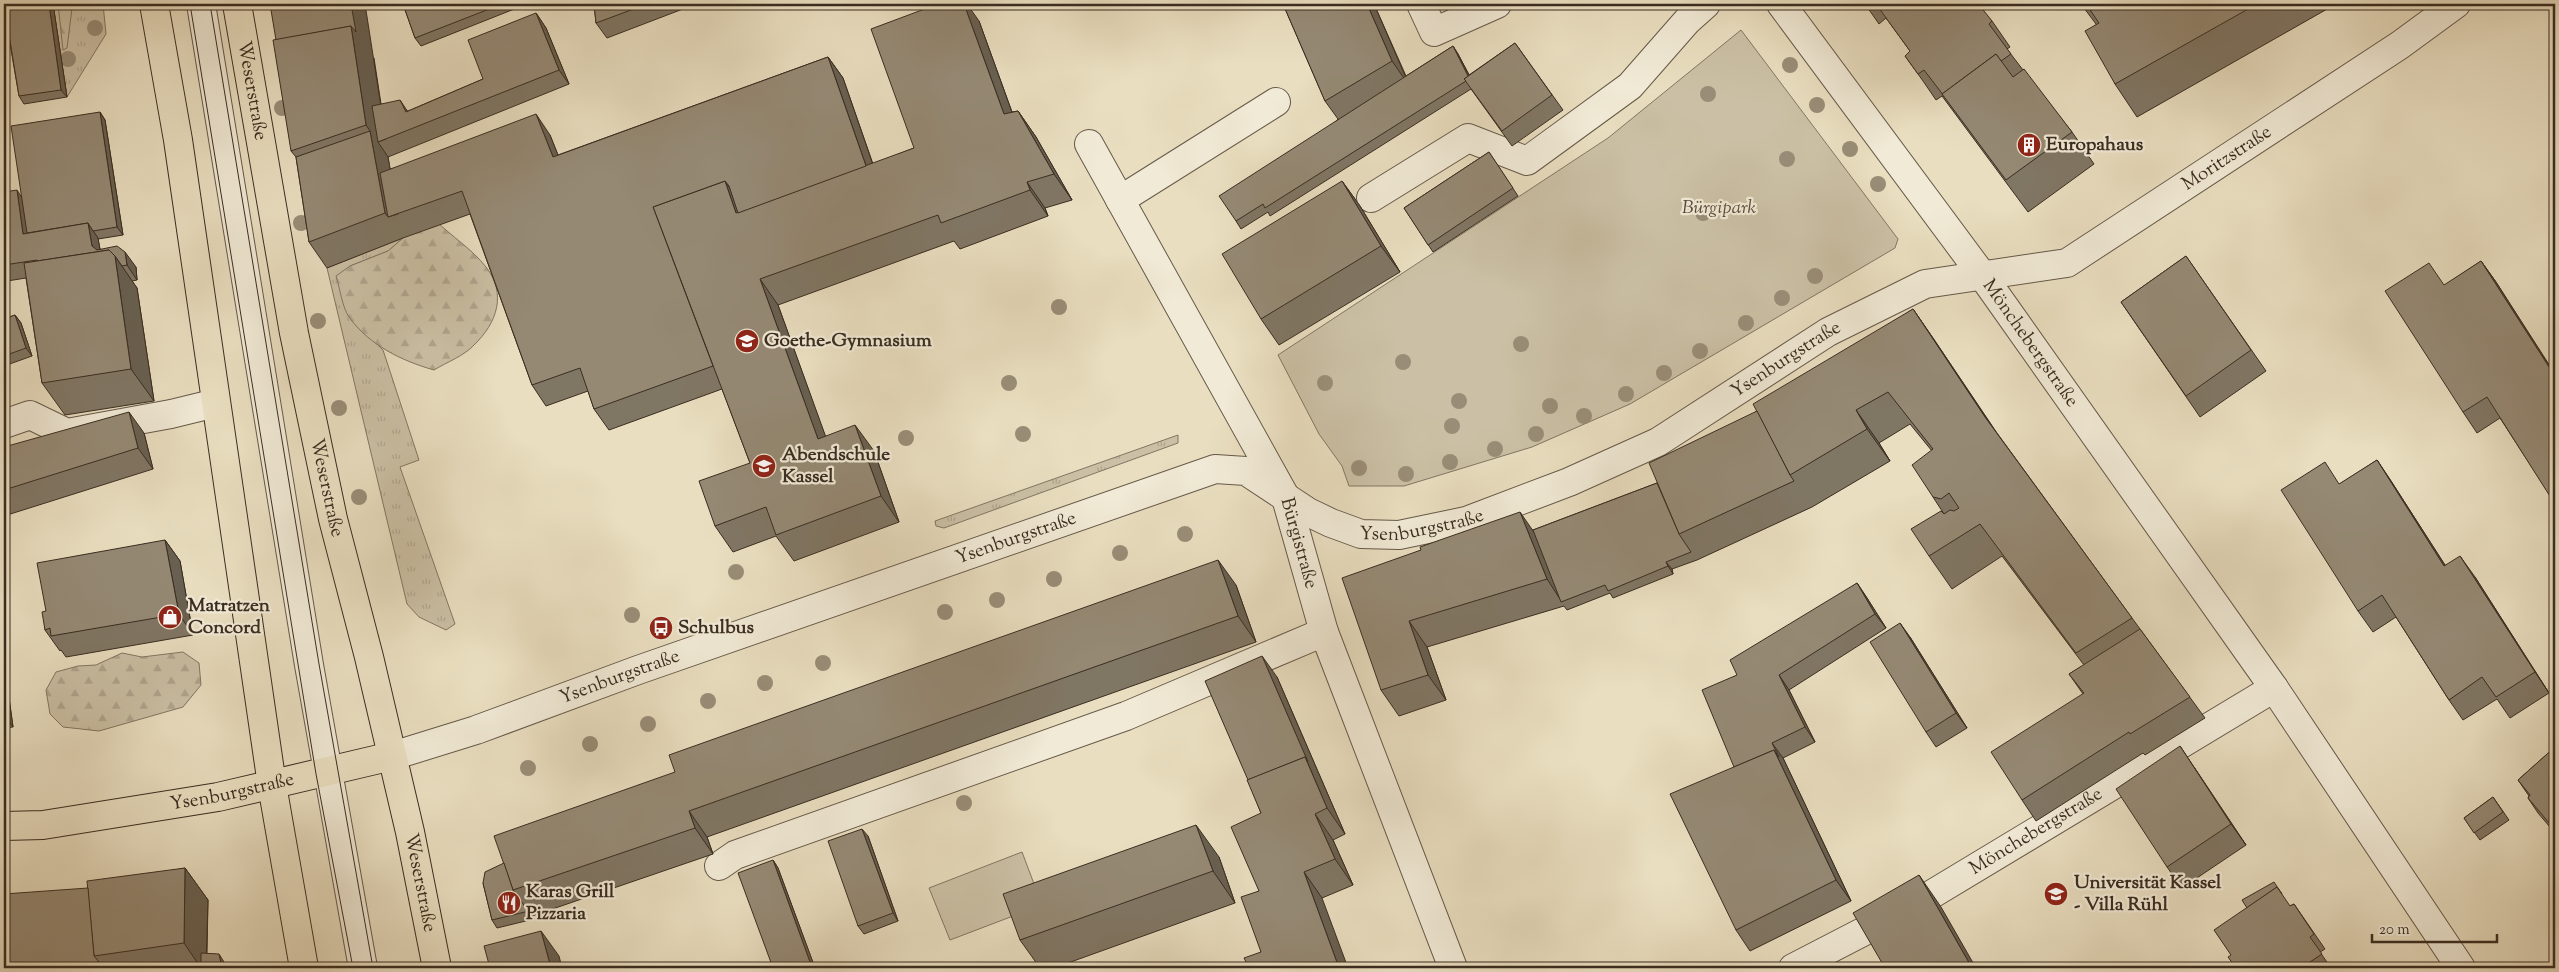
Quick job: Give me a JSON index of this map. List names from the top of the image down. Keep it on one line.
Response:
{"streets":{"main road":["Weserstraße","Ysenburgstraße"],"street":["Moritzstraße","Mönchebergstraße","Bürgistraße"]},"crossings":[["Weserstraße","Ysenburgstraße"],["Moritzstraße","Mönchebergstraße"],["Moritzstraße","Ysenburgstraße"],["Mönchebergstraße","Ysenburgstraße"],["Ysenburgstraße","Bürgistraße"]],"parks":["Bürgipark"],"places":{"building":["Europahaus"],"school or university":["Goethe-Gymnasium","Abendschule Kassel","Universität Kassel - Villa Rühl"],"shop":["Matratzen Concord"],"bus stop":["Schulbus"],"restaurant":["Karas Grill Pizzaria"]},"scale_bar":"20 m"}
